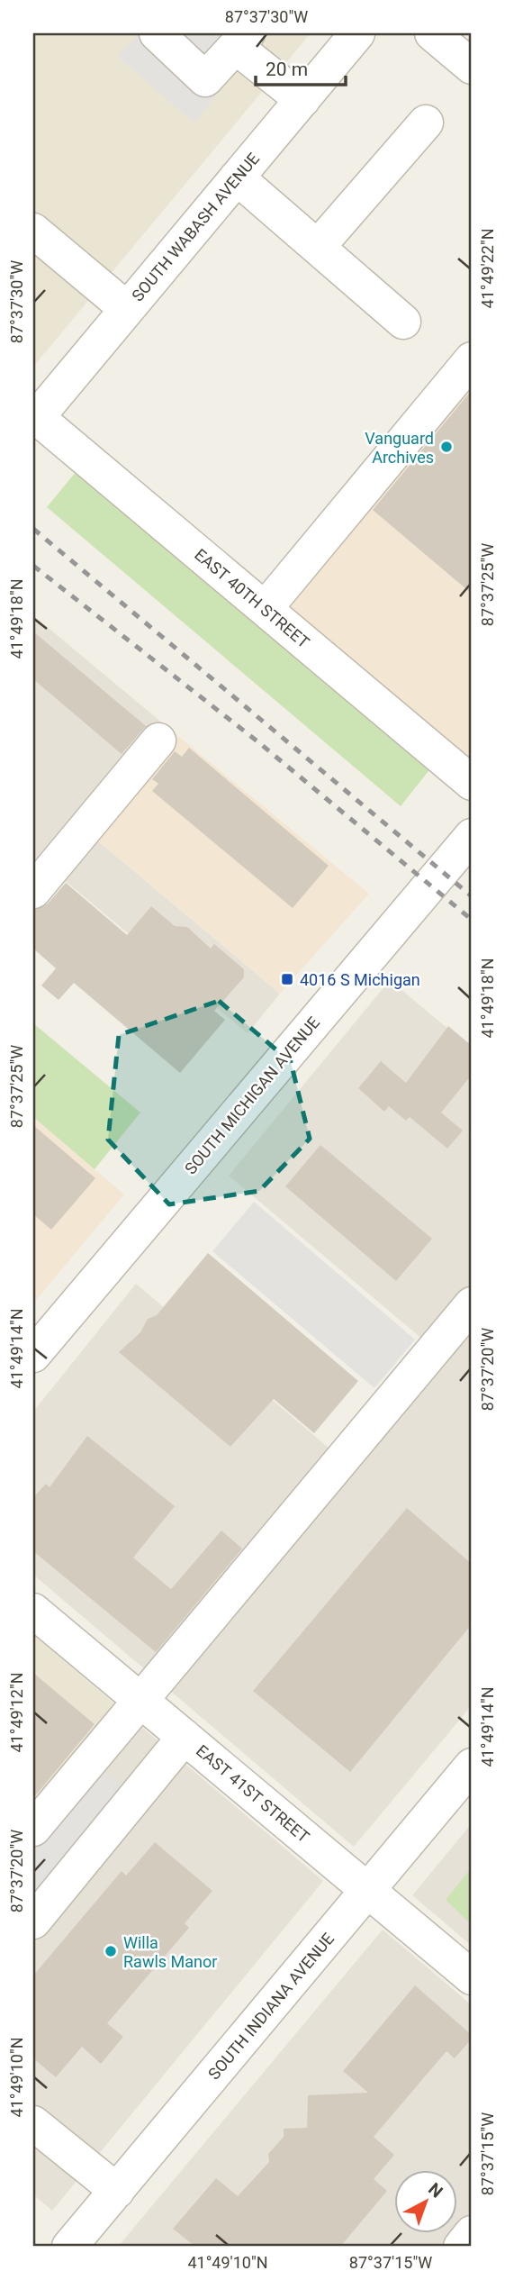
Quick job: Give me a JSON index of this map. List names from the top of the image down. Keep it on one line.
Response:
{"streets":{"street":["SOUTH WABASH AVENUE","EAST 40TH STREET","SOUTH MICHIGAN AVENUE","EAST 41ST STREET","SOUTH INDIANA AVENUE"]},"crossings":[["SOUTH WABASH AVENUE","EAST 40TH STREET"],["EAST 41ST STREET","SOUTH INDIANA AVENUE"]],"places":{"other":["Vanguard Archives","Willa Rawls Manor"],"transit":["4016 S Michigan"]},"scale_bar":"20 m","north":"top right","coordinates":["87°37'30\"W","41°49'22\"N","87°37'25\"W","41°49'18\"N","41°49'14\"N","87°37'20\"W","41°49'12\"N","41°49'10\"N","87°37'15\"W"]}
